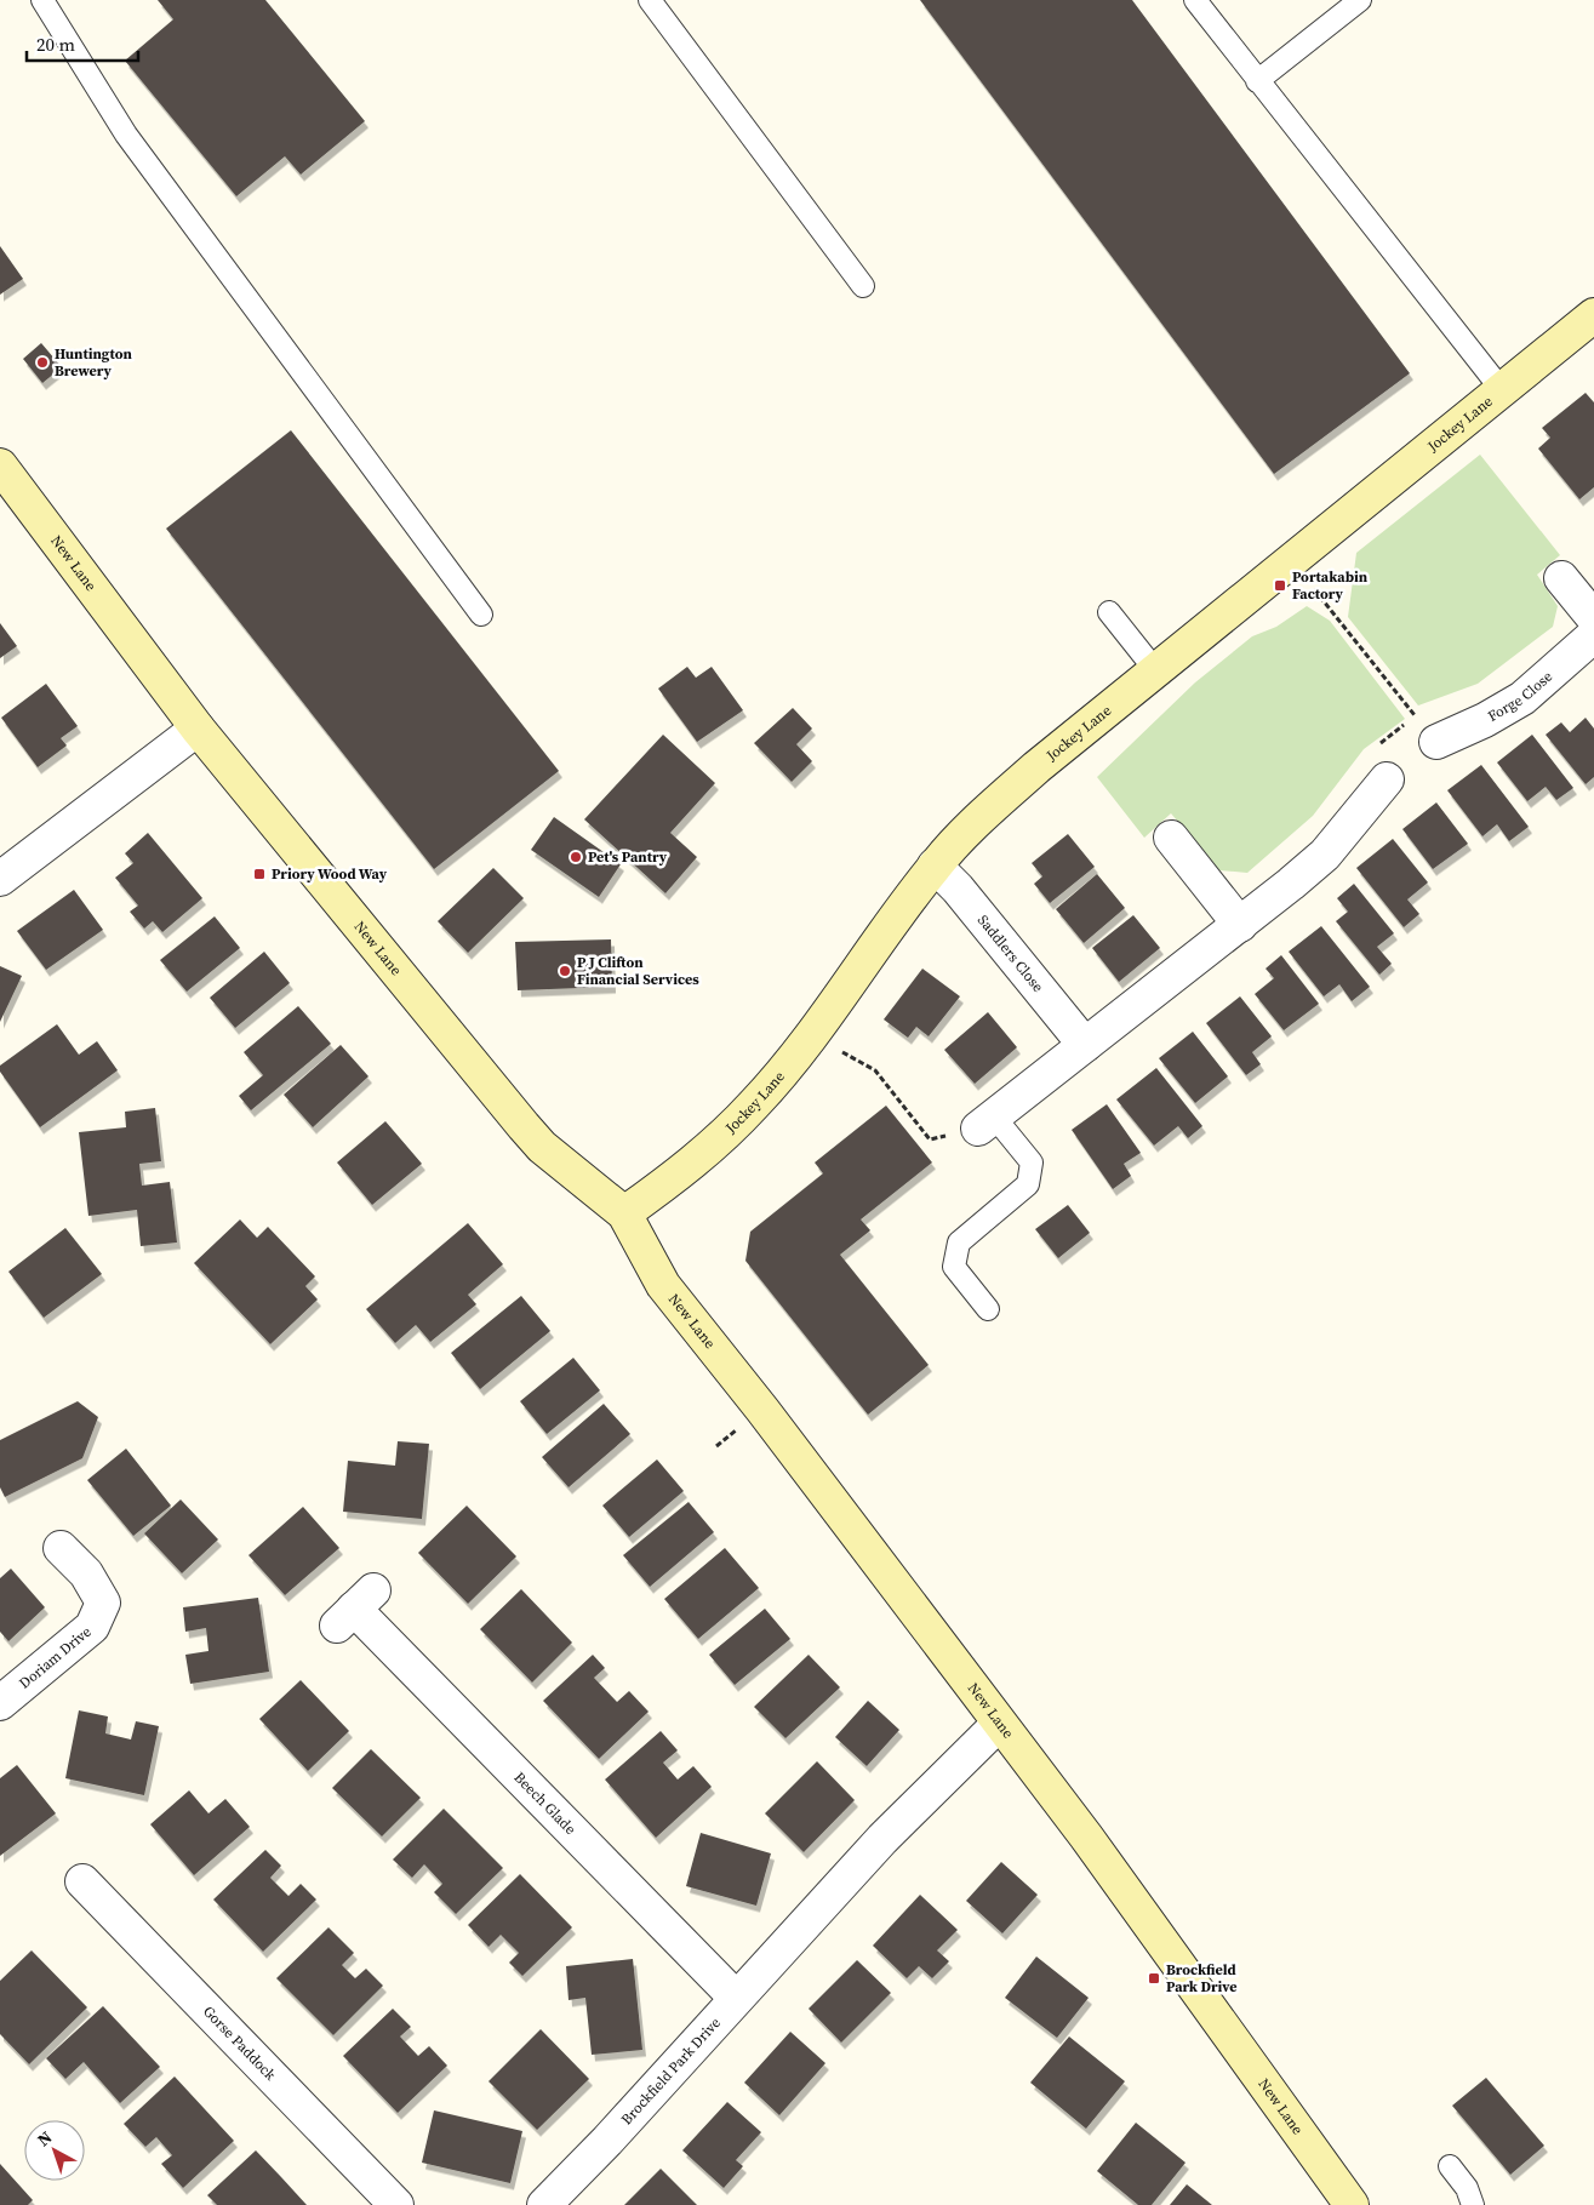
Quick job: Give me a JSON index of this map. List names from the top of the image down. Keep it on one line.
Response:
{"streets":{"street":["Jockey Lane","New Lane","Forge Close","Saddlers Close","Doriam Drive","Beech Glade","Gorse Paddock","Brockfield Park Drive"]},"crossings":[["Jockey Lane","New Lane"],["Jockey Lane","Saddlers Close"],["New Lane","Brockfield Park Drive"],["Beech Glade","Brockfield Park Drive"]],"places":{"other":["Huntington Brewery","Pet's Pantry","P J Clifton Financial Services"],"transit":["Portakabin Factory","Priory Wood Way","Brockfield Park Drive"]},"scale_bar":"20 m","north":"top left"}
